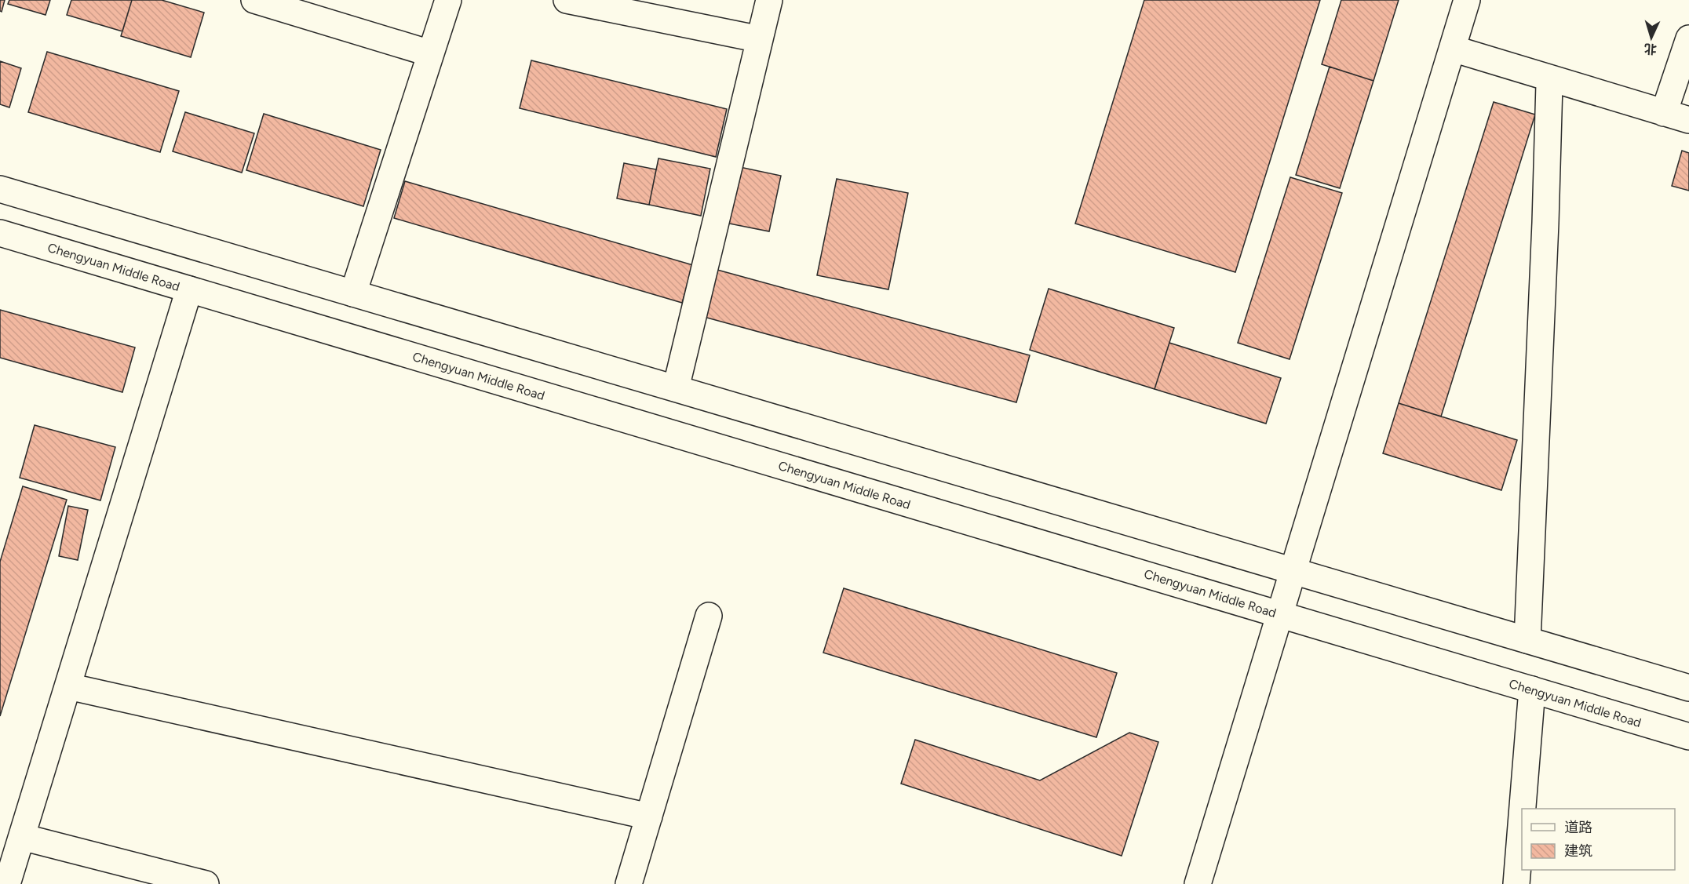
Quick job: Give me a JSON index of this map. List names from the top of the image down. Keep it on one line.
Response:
{"streets":{"street":["Chengyuan Middle Road"]},"legend":["道路","建筑"],"north":"bottom"}
